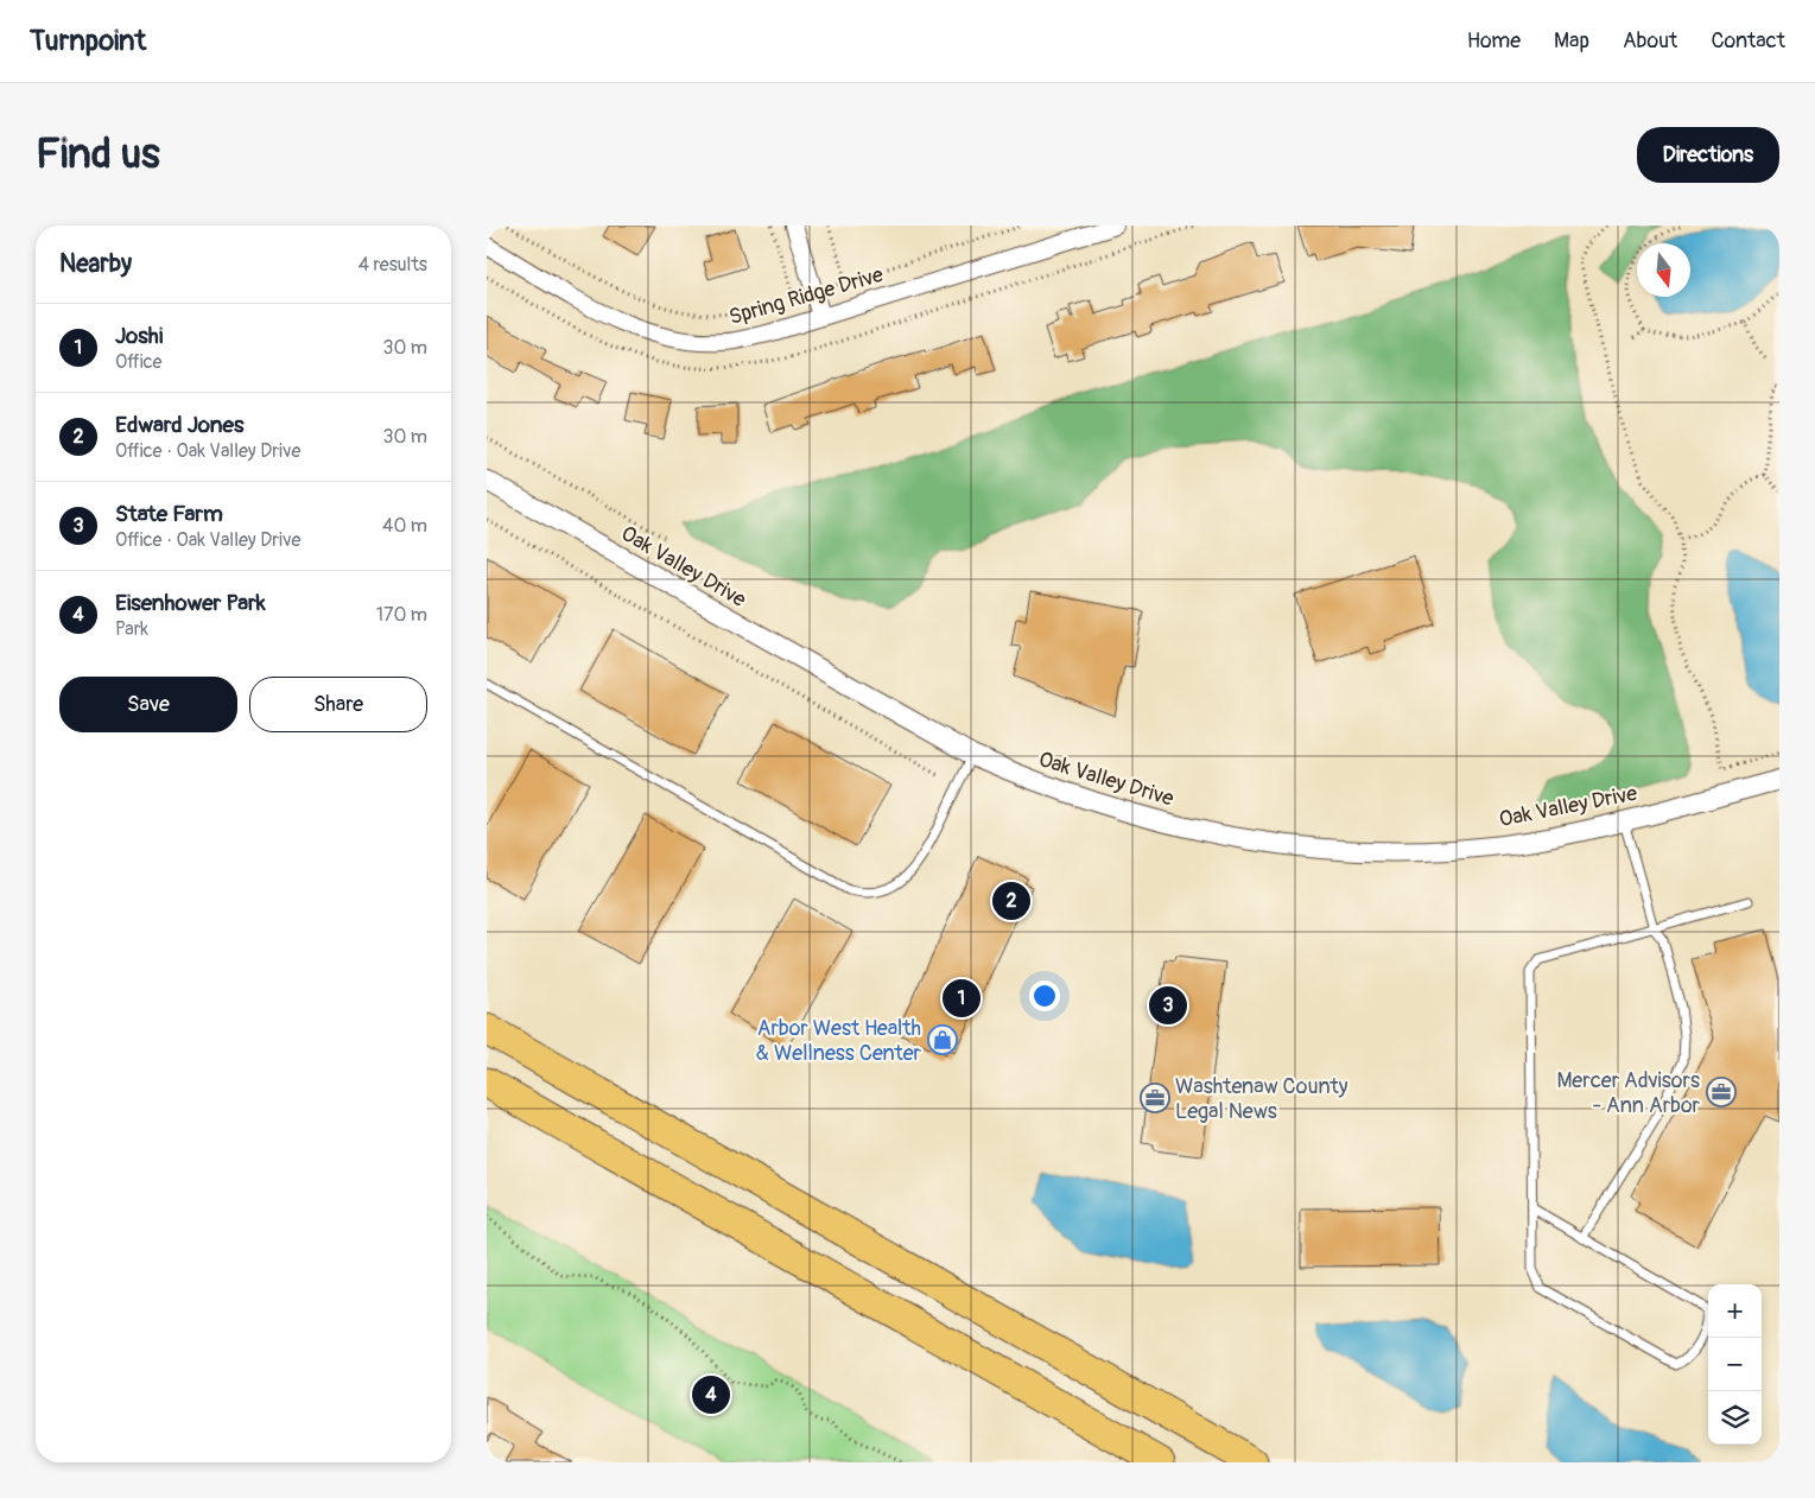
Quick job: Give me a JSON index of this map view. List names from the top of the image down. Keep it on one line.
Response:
{"streets":{"street":["Spring Ridge Drive","Oak Valley Drive"]},"places":{"shop":["Arbor West Health & Wellness Center"],"office":["Mercer Advisors - Ann Arbor","Washtenaw County Legal News"]},"north":"bottom","page":{"header":"Turnpoint","nav":["Home","Map","About","Contact"],"buttons":["Directions",["Save","Share"]],"title":"Find us","heading":["Nearby","4 results"],"list":[{"mark":"1","name":"Joshi","note":"Office","value":"30 m"},{"mark":"2","name":"Edward Jones","note":"Office · Oak Valley Drive","value":"30 m"},{"mark":"3","name":"State Farm","note":"Office · Oak Valley Drive","value":"40 m"},{"mark":"4","name":"Eisenhower Park","note":"Park","value":"170 m"}],"pins":["2","1","3","4"],"map_buttons":["+","−"]}}
